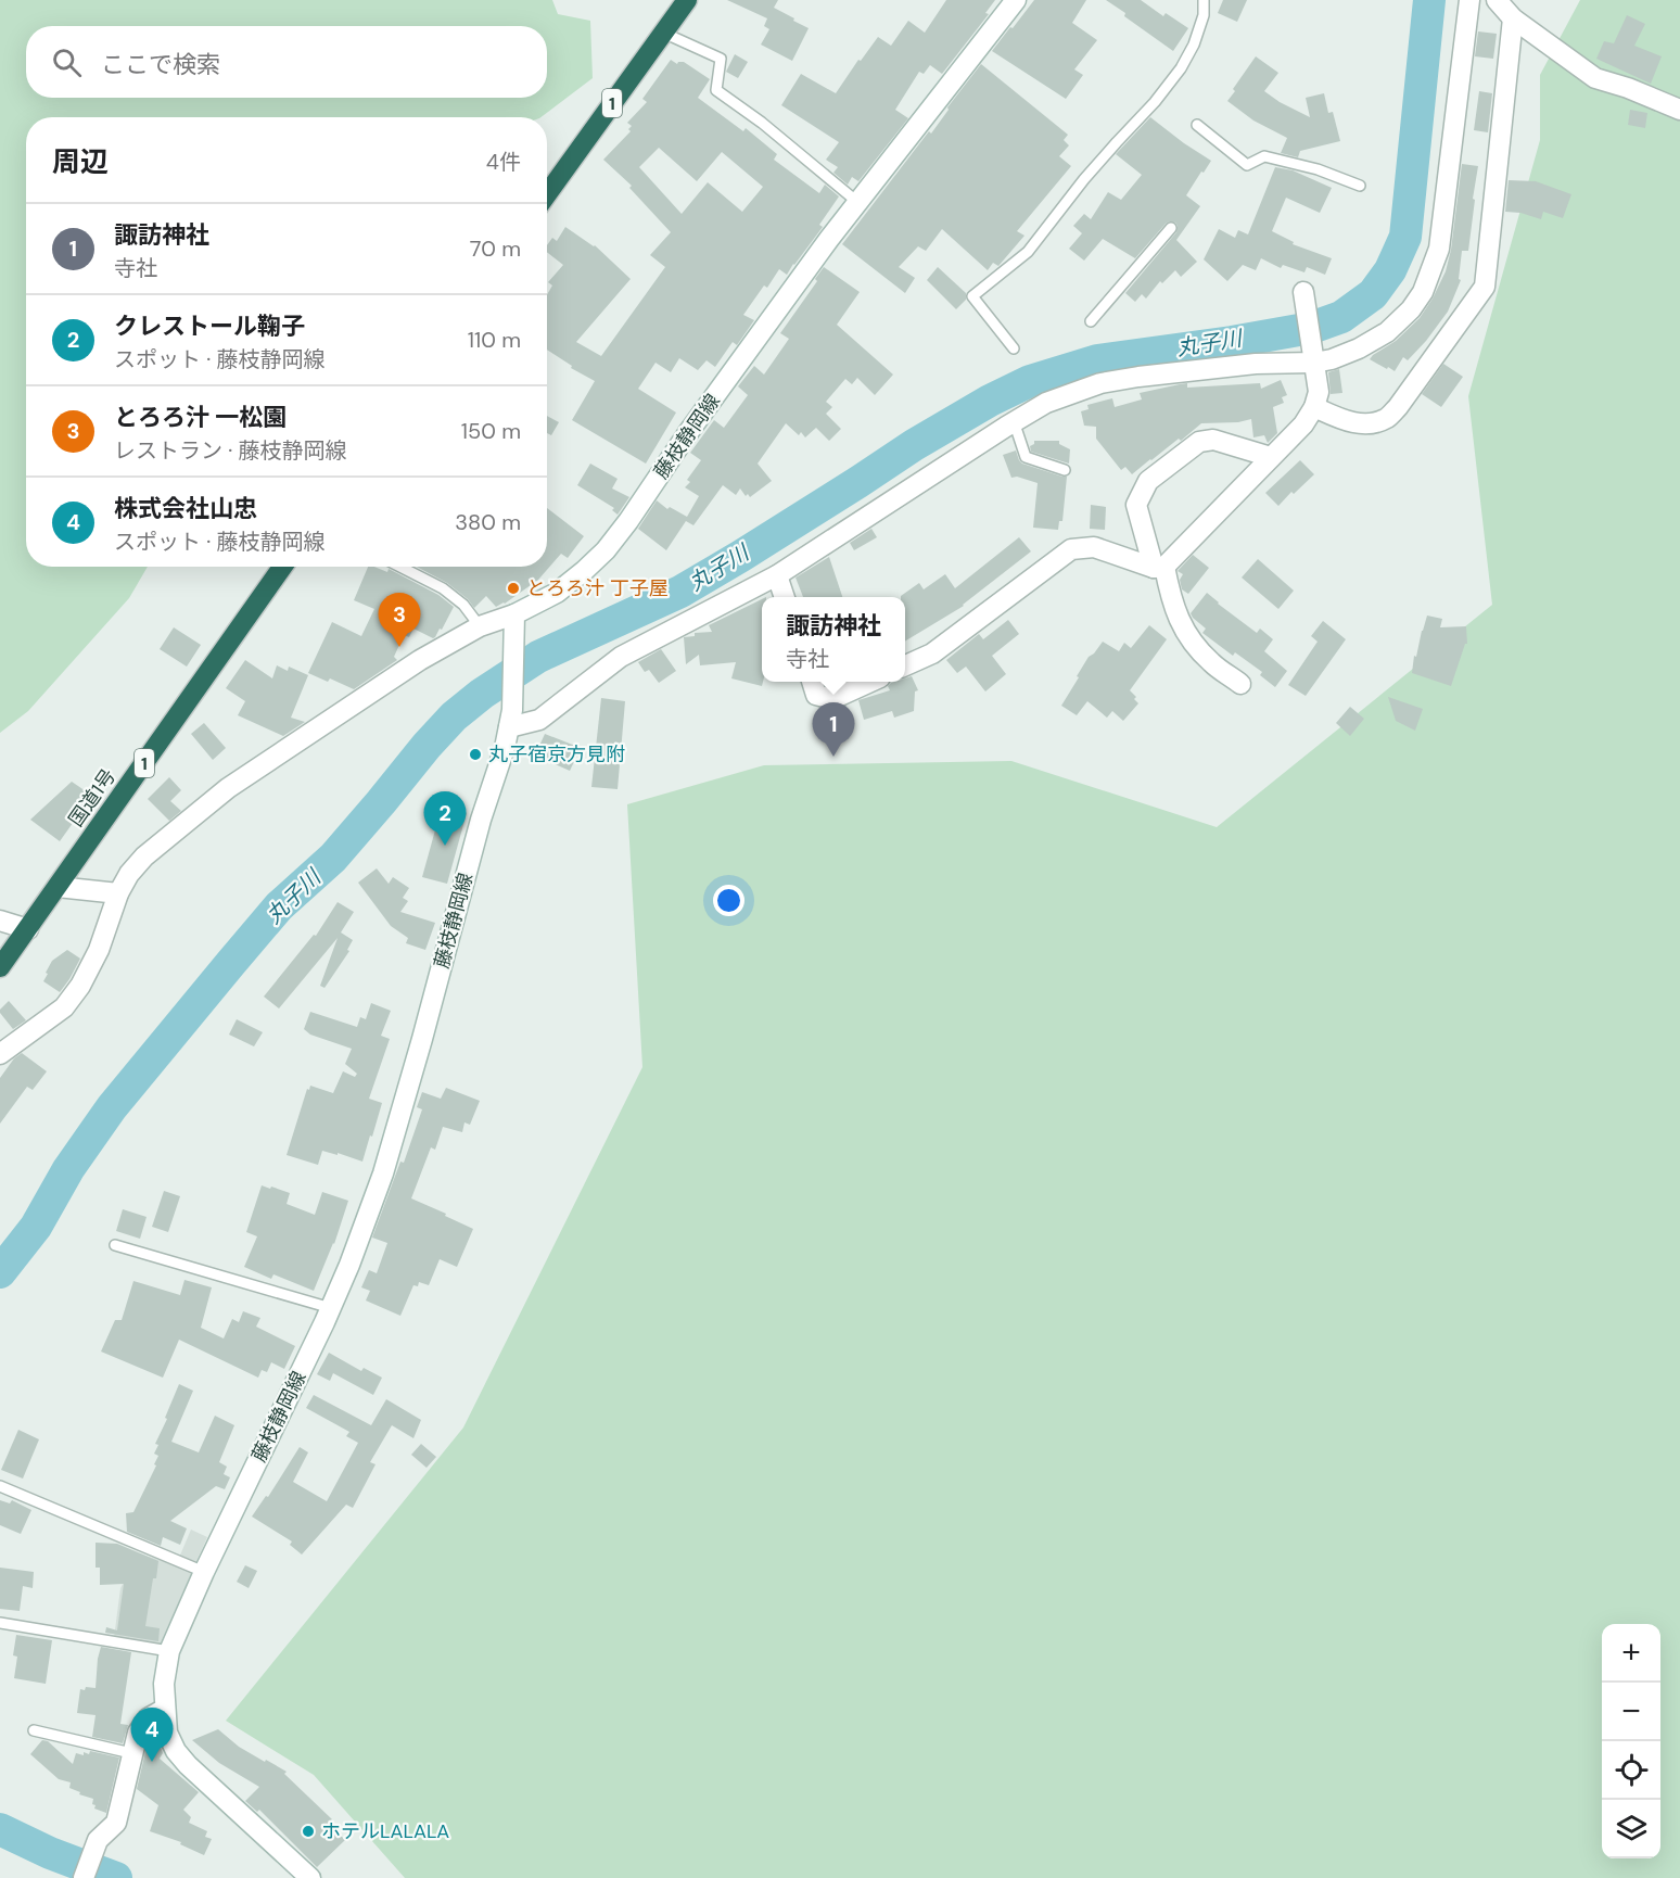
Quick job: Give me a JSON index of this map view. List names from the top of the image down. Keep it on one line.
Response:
{"streets":{"highway":["1","国道1号"],"street":["藤枝静岡線"]},"water":["丸子川"],"places":["とろろ汁 丁子屋","丸子宿京方見附","ホテルLALALA"],"page":{"search":"ここで検索","heading":["周辺","4件"],"list":[{"mark":"1","name":"諏訪神社","note":"寺社","value":"70 m"},{"mark":"2","name":"クレストール鞠子","note":"スポット · 藤枝静岡線","value":"110 m"},{"mark":"3","name":"とろろ汁 一松園","note":"レストラン · 藤枝静岡線","value":"150 m"},{"mark":"4","name":"株式会社山忠","note":"スポット · 藤枝静岡線","value":"380 m"}],"pins":["3","1","2","4"],"popup":["諏訪神社","寺社"],"map_buttons":["+","−"]}}
